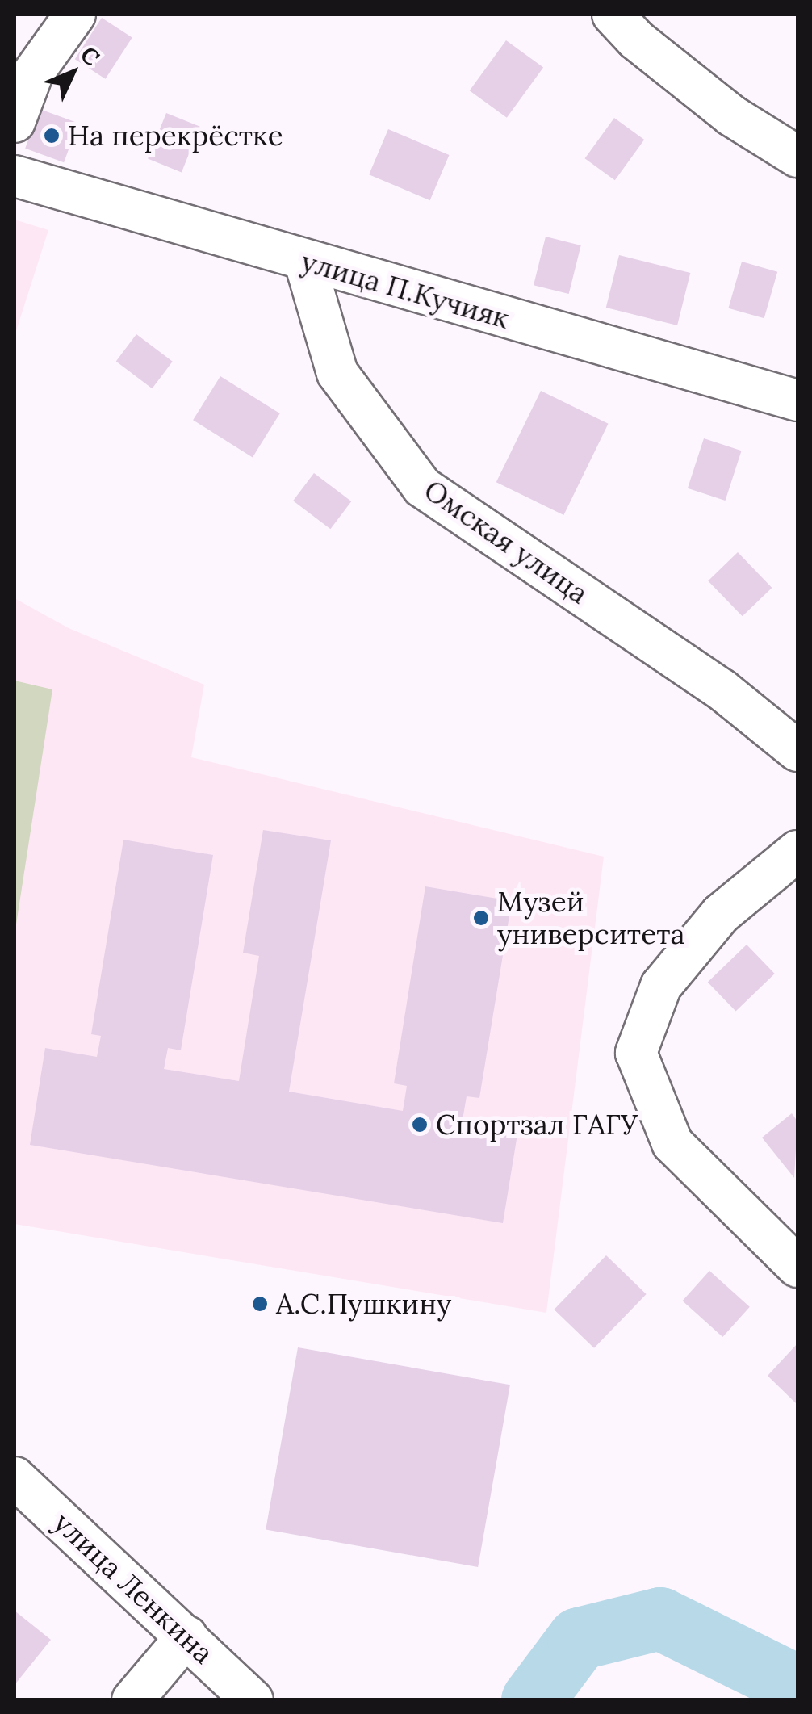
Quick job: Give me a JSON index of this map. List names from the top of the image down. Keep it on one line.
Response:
{"streets":{"street":["улица П.Кучияк","Омская улица","улица Ленкина"]},"crossings":[["улица П.Кучияк","Омская улица"]],"places":["На перекрёстке","Музей университета","Спортзал ГАГУ","А.С.Пушкину"],"north":"top right"}
